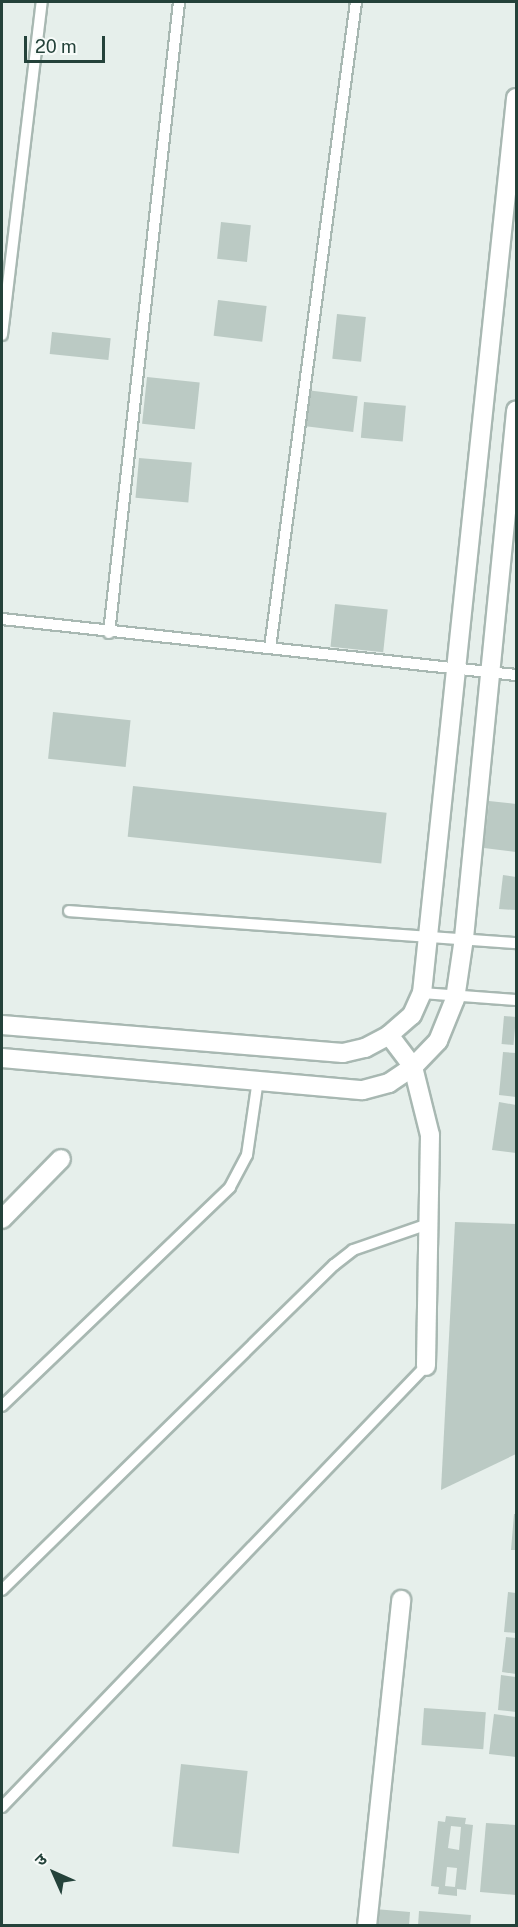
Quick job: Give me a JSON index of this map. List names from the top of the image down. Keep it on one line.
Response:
{"scale_bar":"20 m","north":"top left"}
